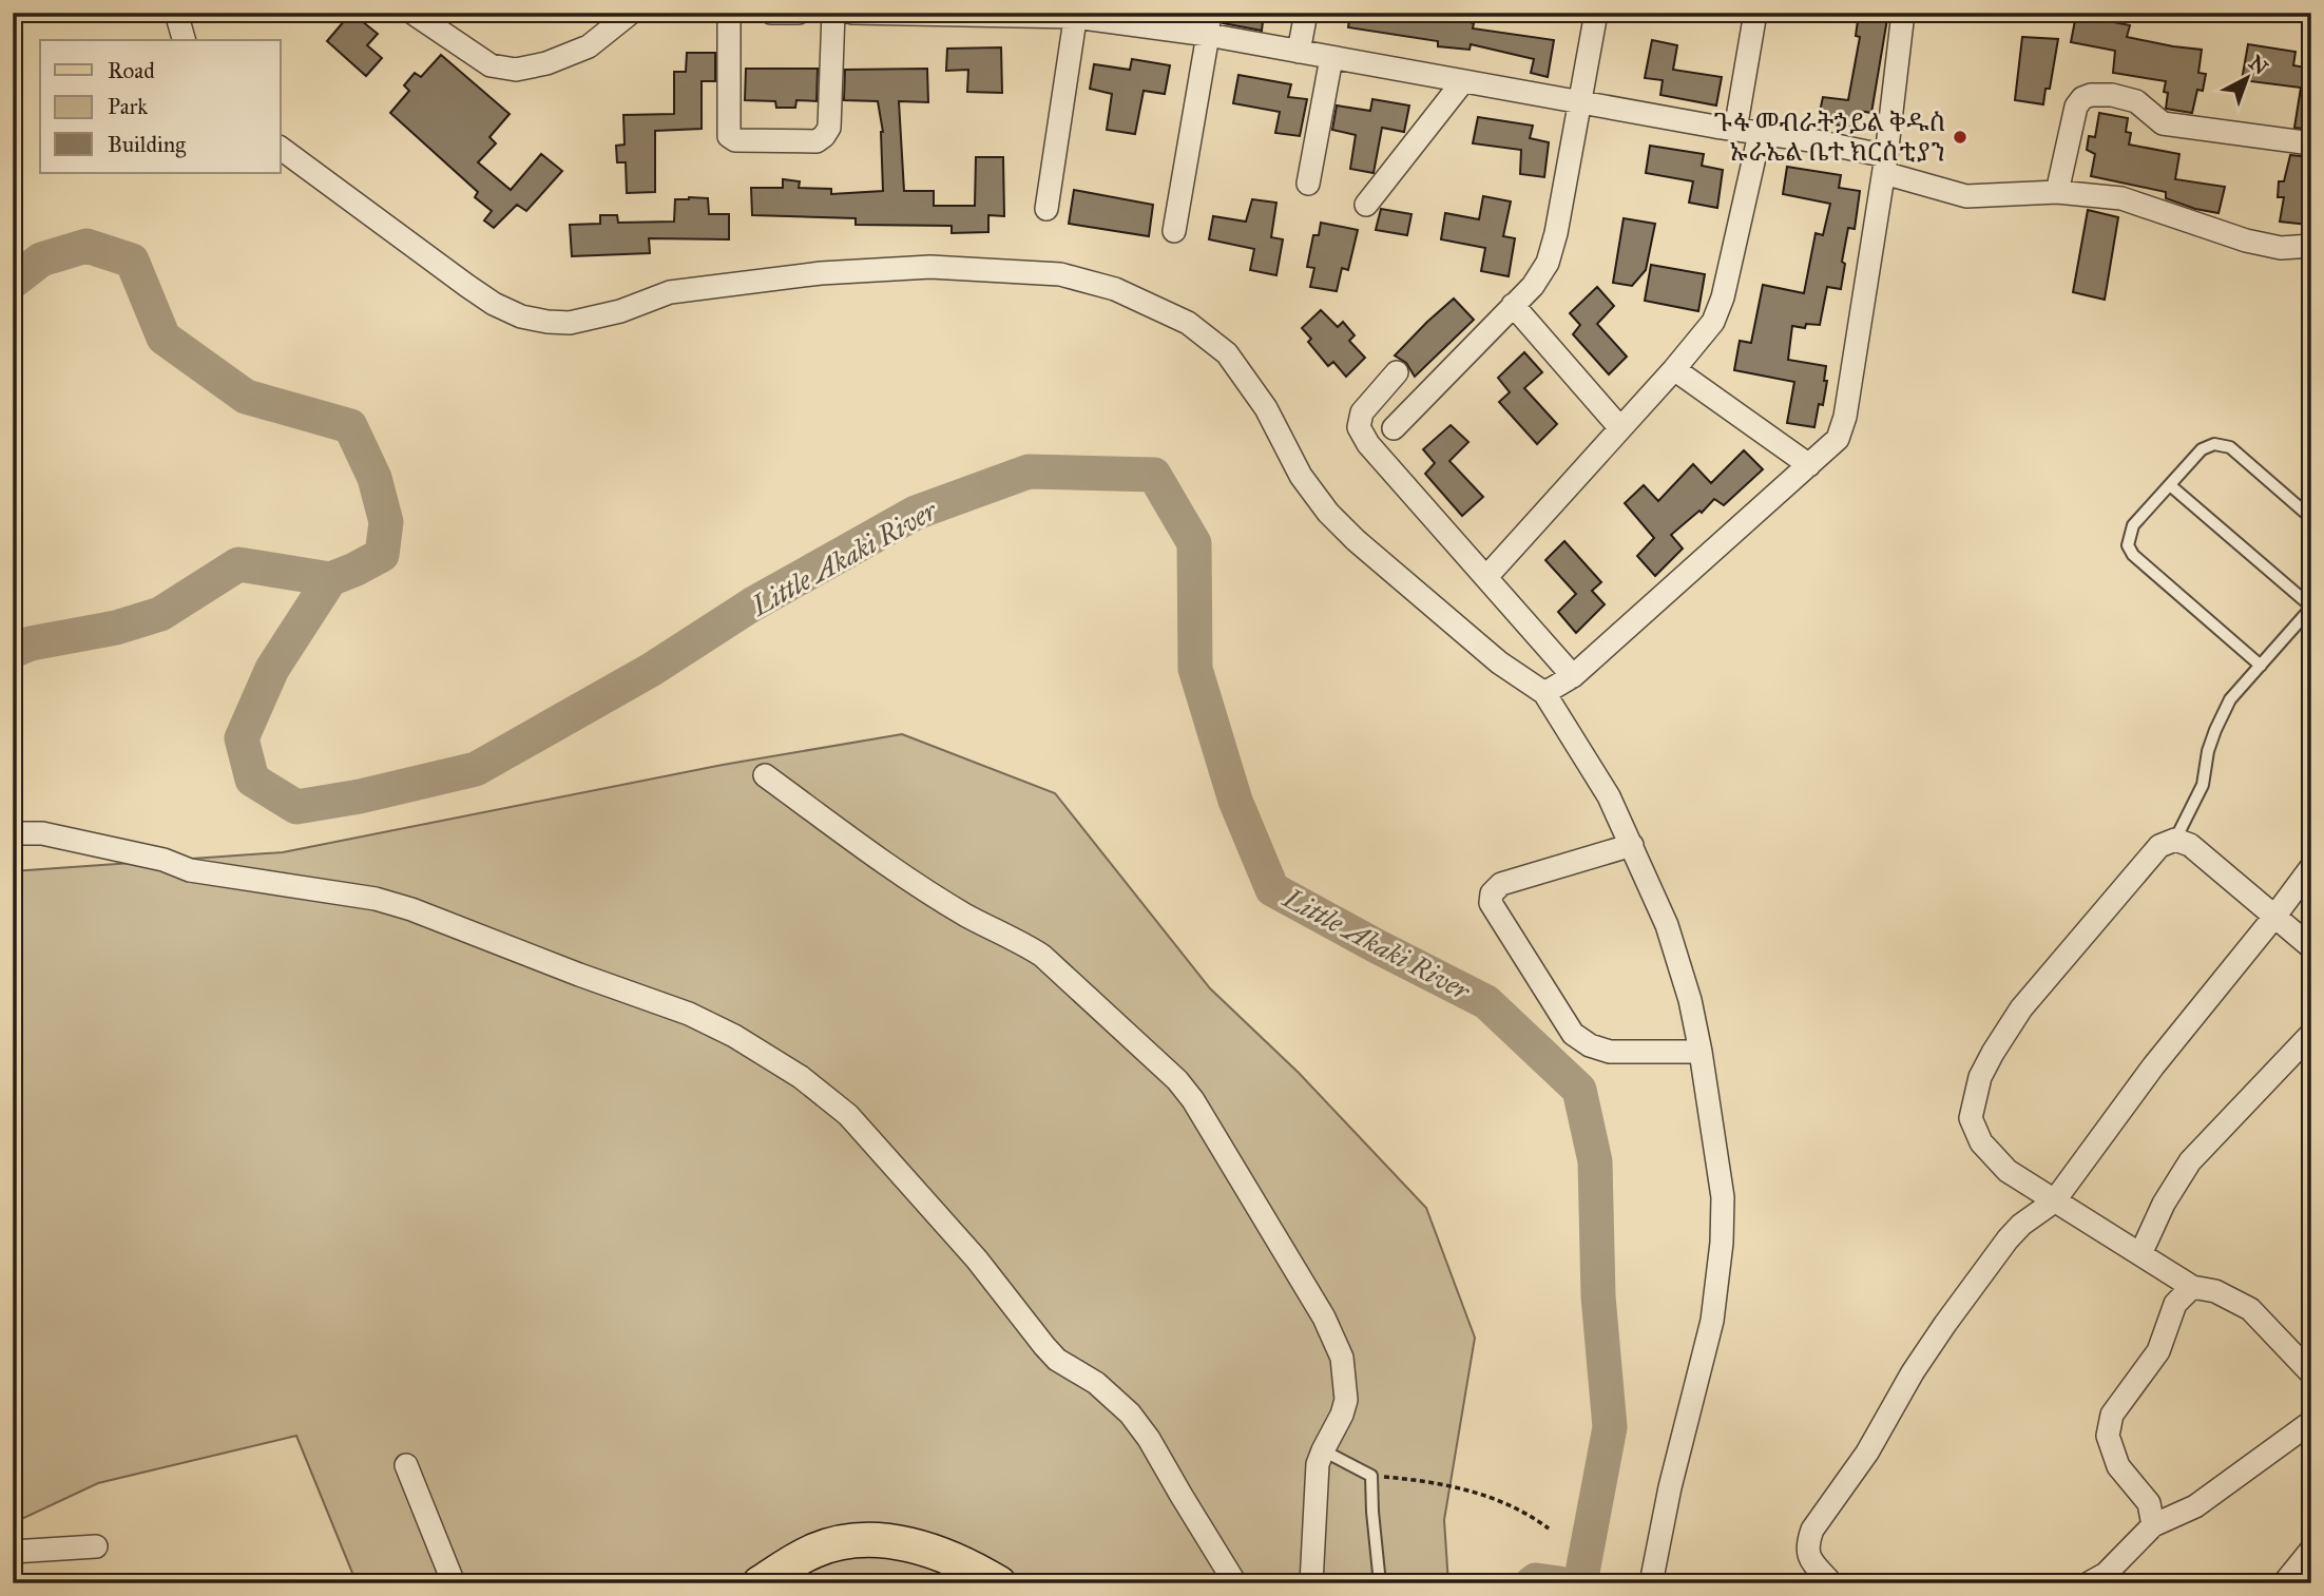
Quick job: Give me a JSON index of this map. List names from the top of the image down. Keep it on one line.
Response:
{"water":["Little Akaki River"],"places":["ጉፋ መብራትኃይል ቅዱስ ኡራኤል ቤተ ክርስቲያን"],"legend":["Road","Park","Building"],"north":"top right"}
